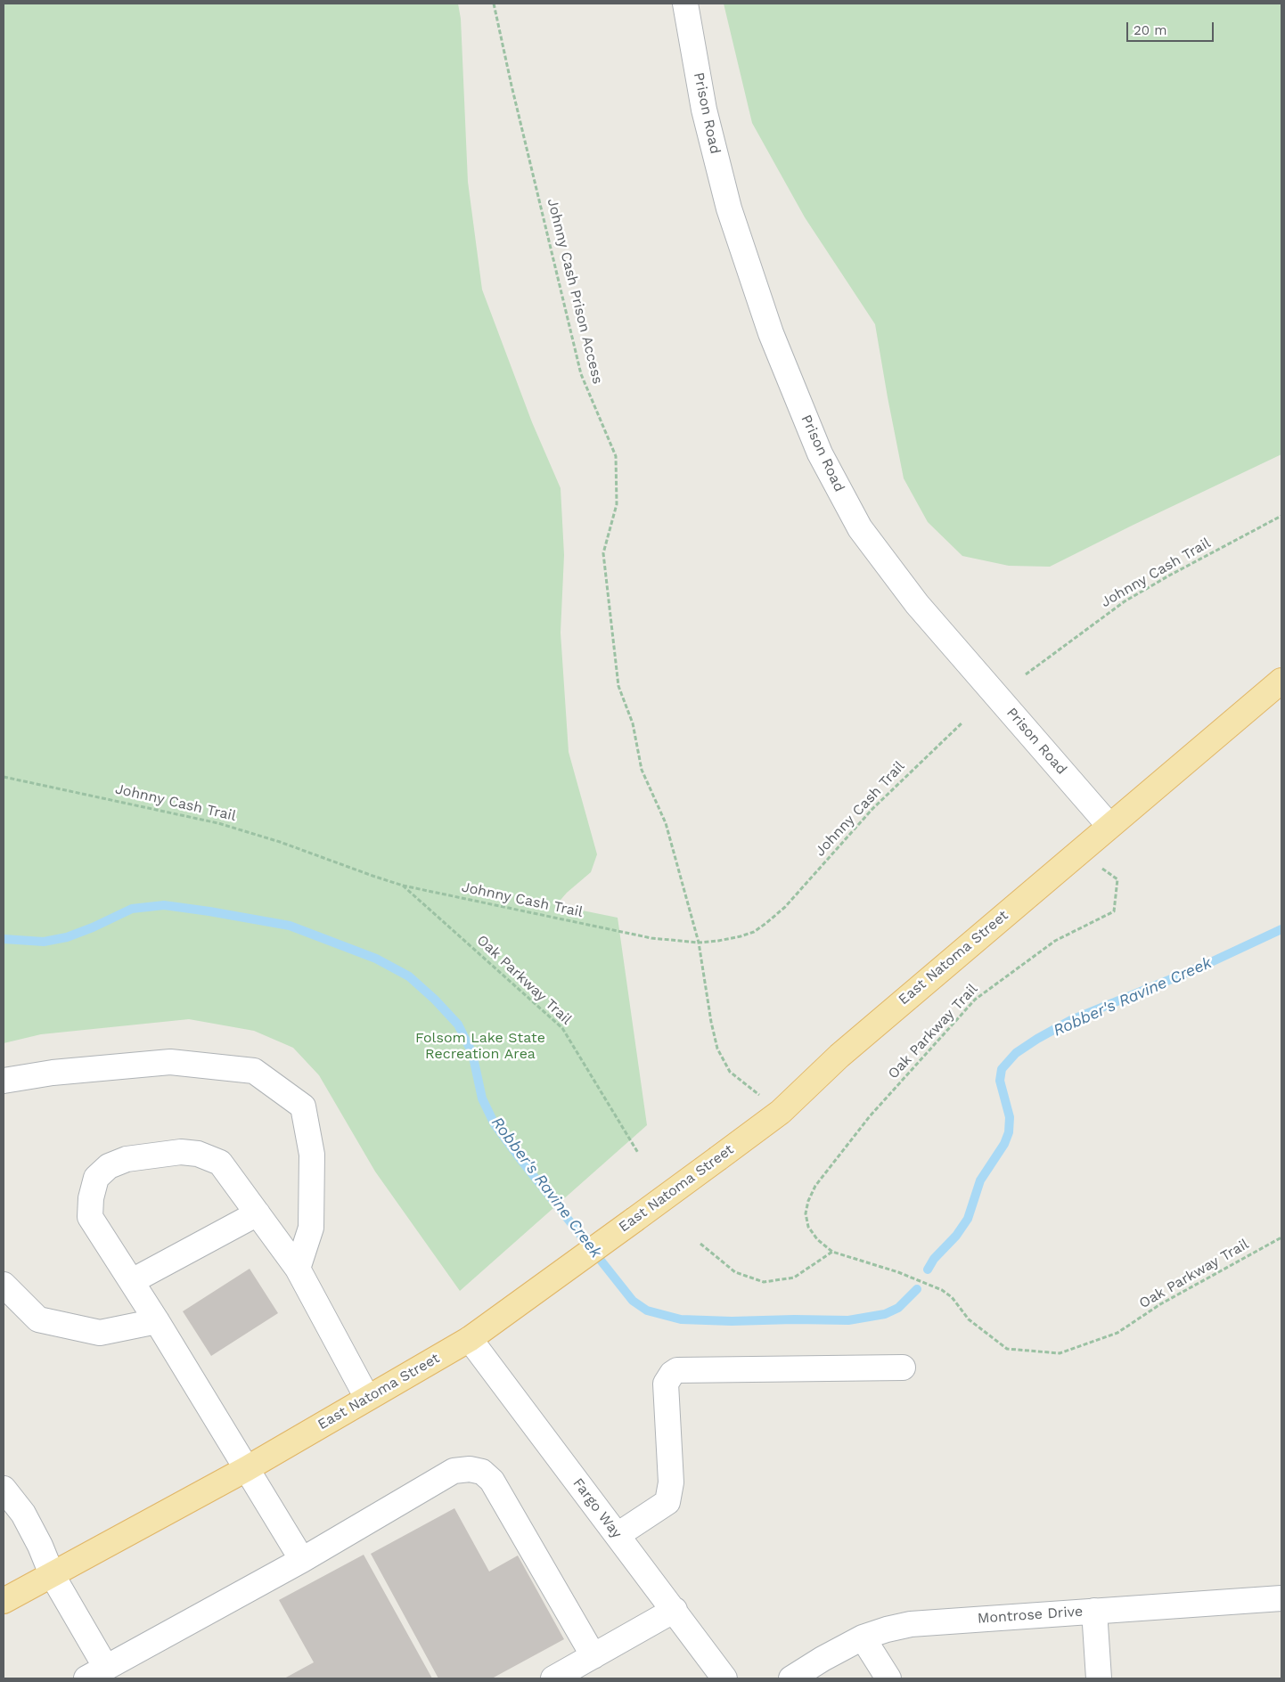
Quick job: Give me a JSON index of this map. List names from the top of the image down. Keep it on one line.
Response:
{"streets":{"main road":["East Natoma Street"],"street":["Prison Road","Fargo Way","Montrose Drive"],"path":["Johnny Cash Prison Access","Johnny Cash Trail","Oak Parkway Trail"]},"crossings":[["Prison Road","East Natoma Street"],["Johnny Cash Prison Access","Johnny Cash Trail"],["Johnny Cash Prison Access","East Natoma Street"],["Johnny Cash Trail","Oak Parkway Trail"],["East Natoma Street","Oak Parkway Trail"],["East Natoma Street","Fargo Way"]],"water":["Robber's Ravine Creek"],"parks":["Folsom Lake State Recreation Area"],"scale_bar":"20 m"}
